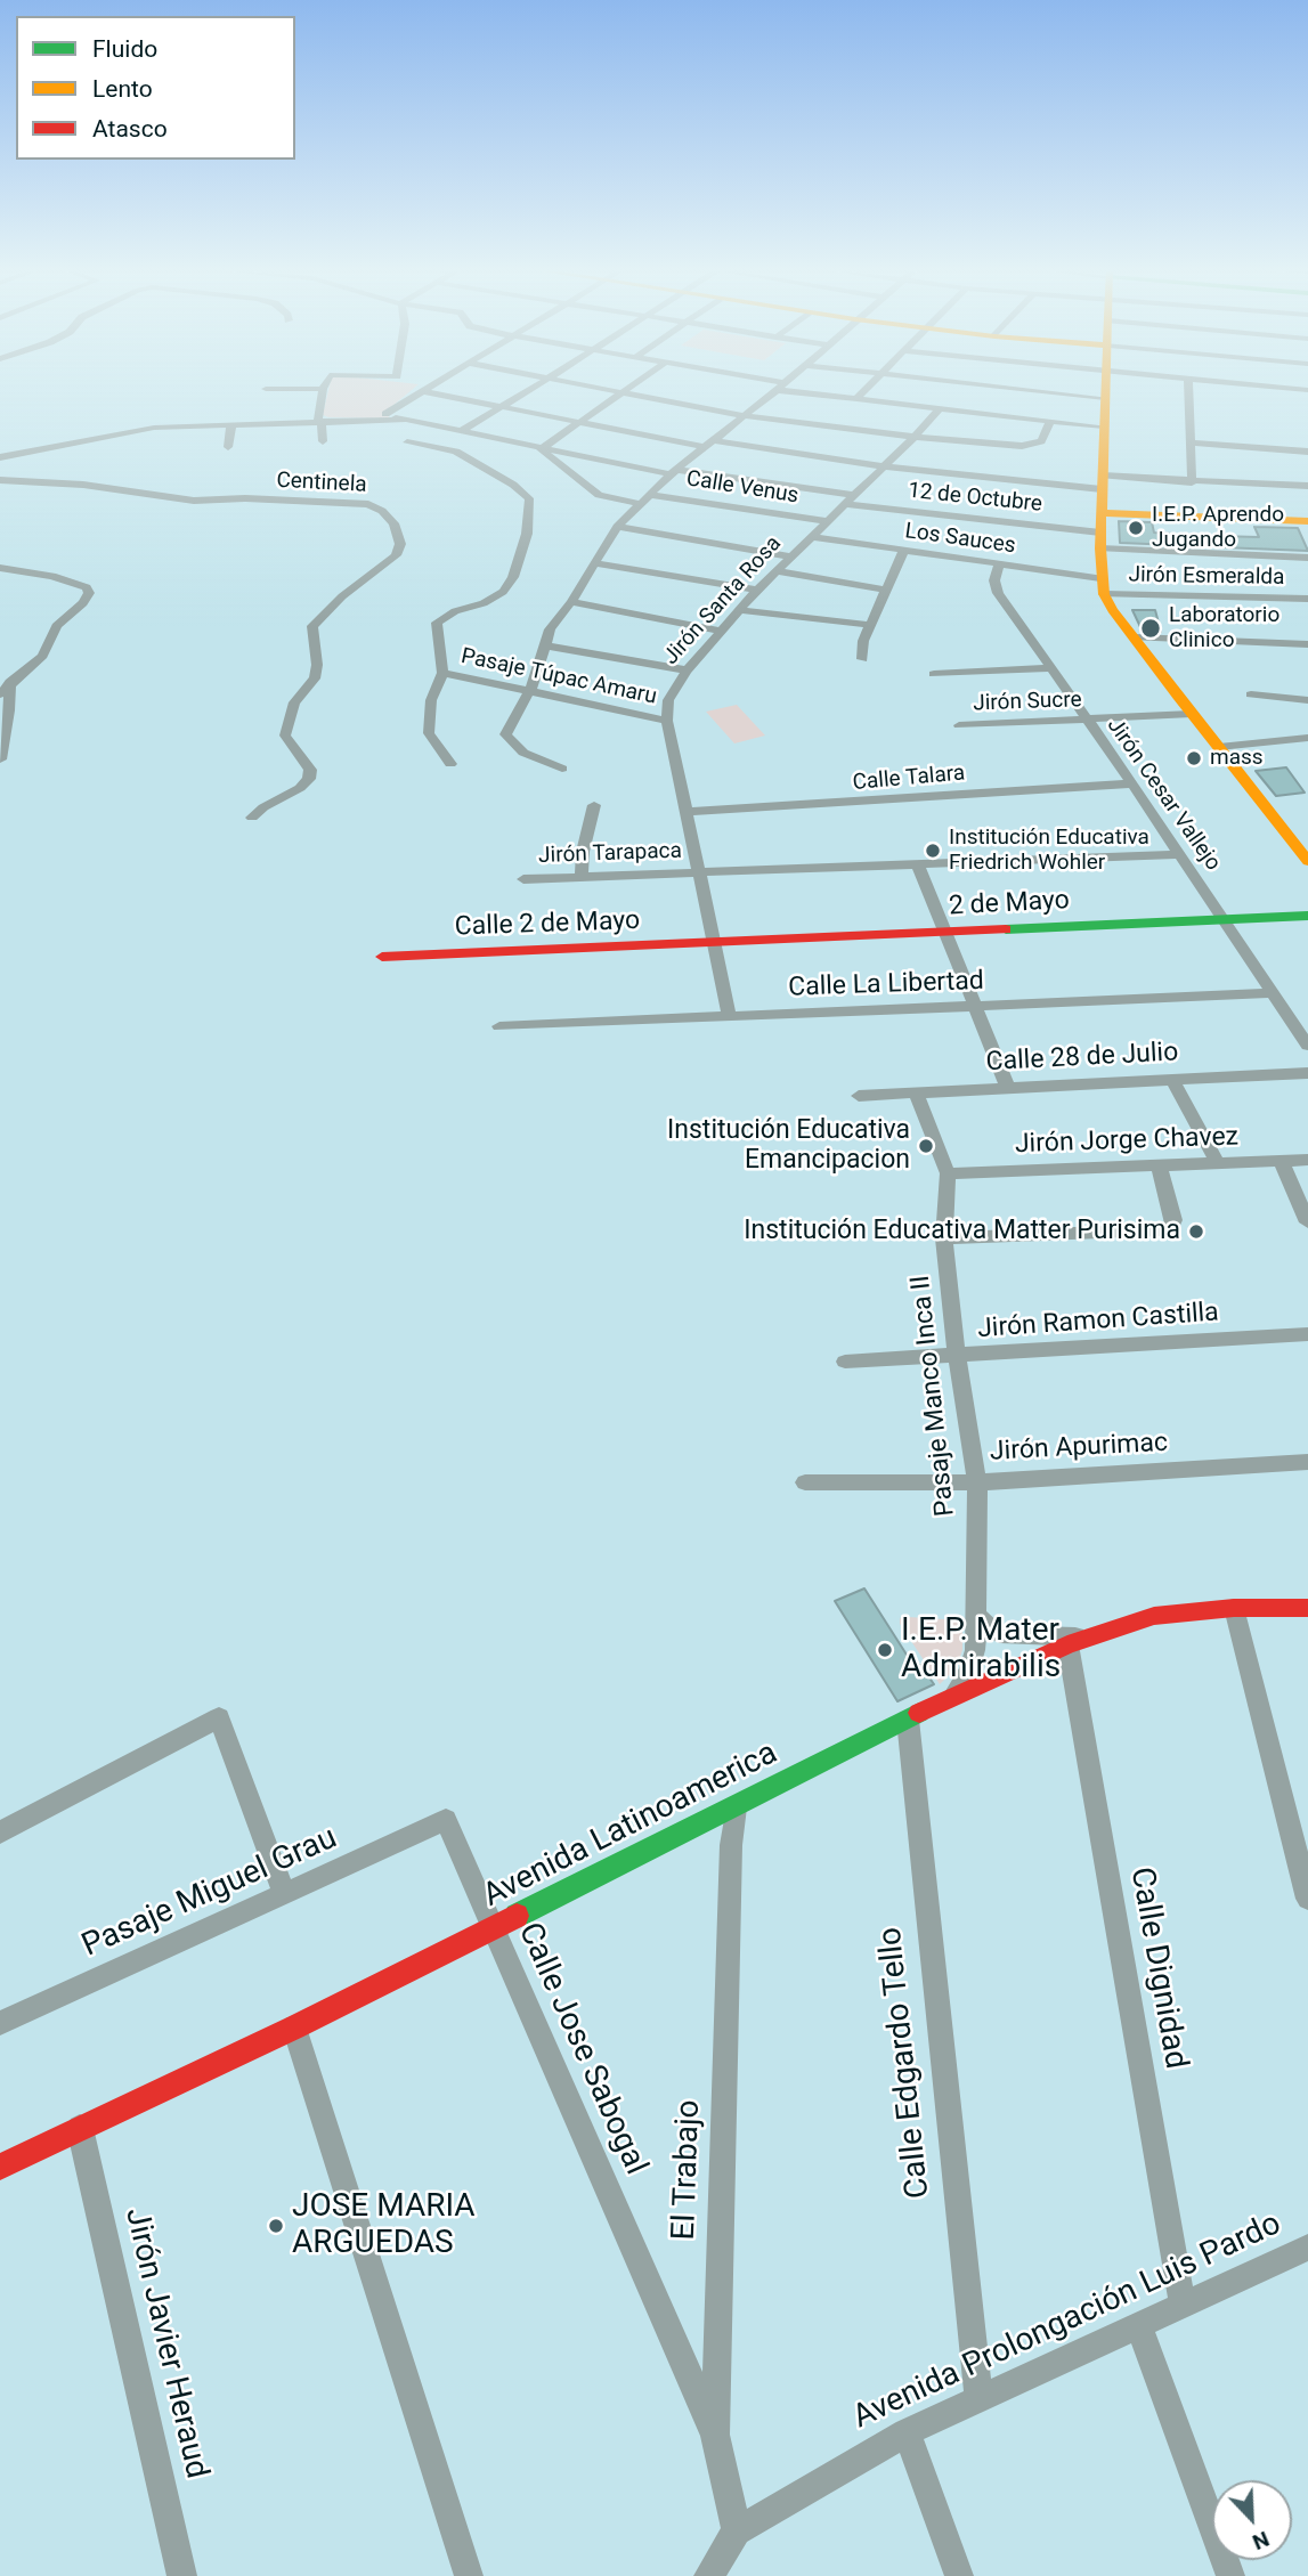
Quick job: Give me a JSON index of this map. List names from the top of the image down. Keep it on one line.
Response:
{"streets":{"street":["Centinela","Calle Venus","12 de Octubre","Los Sauces","Jirón Esmeralda","Jirón Santa Rosa","Pasaje Túpac Amaru","Jirón Sucre","Calle Talara","Jirón Cesar Vallejo","Jirón Tarapaca","2 de Mayo","Calle 2 de Mayo","Calle La Libertad","Calle 28 de Julio","Jirón Jorge Chavez","Jirón Ramon Castilla","Pasaje Manco Inca II","Jirón Apurimac","Avenida Latinoamerica","Pasaje Miguel Grau","Calle Dignidad","Calle Jose Sabogal","Calle Edgardo Tello","El Trabajo","Avenida Prolongación Luis Pardo","Jirón Javier Heraud"]},"crossings":[["Calle Venus","Jirón Santa Rosa"],["12 de Octubre","Jirón Santa Rosa"],["Los Sauces","Jirón Esmeralda"],["Los Sauces","Jirón Santa Rosa"],["Los Sauces","Jirón Cesar Vallejo"],["Jirón Santa Rosa","Pasaje Túpac Amaru"],["Jirón Sucre","Jirón Cesar Vallejo"],["Calle Talara","Jirón Cesar Vallejo"],["Jirón Cesar Vallejo","2 de Mayo"],["Jirón Cesar Vallejo","Calle La Libertad"],["Jirón Tarapaca","2 de Mayo"],["2 de Mayo","Calle 2 de Mayo"],["Calle 28 de Julio","Pasaje Manco Inca II"],["Jirón Jorge Chavez","Pasaje Manco Inca II"],["Jirón Ramon Castilla","Pasaje Manco Inca II"],["Pasaje Manco Inca II","Jirón Apurimac"],["Pasaje Manco Inca II","Avenida Latinoamerica"],["Avenida Latinoamerica","Calle Dignidad"],["Avenida Latinoamerica","Calle Jose Sabogal"],["Avenida Latinoamerica","Calle Edgardo Tello"],["Avenida Latinoamerica","El Trabajo"],["Avenida Latinoamerica","Jirón Javier Heraud"],["Pasaje Miguel Grau","Calle Jose Sabogal"],["Calle Dignidad","Avenida Prolongación Luis Pardo"],["Calle Jose Sabogal","El Trabajo"],["Calle Edgardo Tello","Avenida Prolongación Luis Pardo"],["El Trabajo","Avenida Prolongación Luis Pardo"]],"places":["I.E.P. Aprendo Jugando","Laboratorio Clinico","mass","Institución Educativa Friedrich Wohler","Institución Educativa Emancipacion","Institución Educativa Matter Purisima","I.E.P. Mater Admirabilis","JOSE MARIA ARGUEDAS"],"legend":["Fluido","Lento","Atasco"],"north":"bottom right"}
